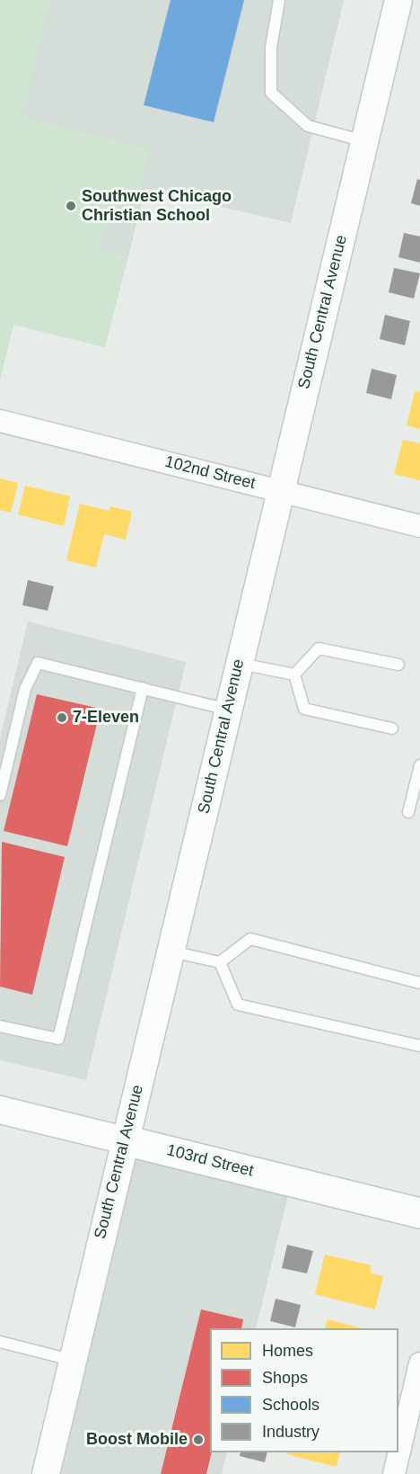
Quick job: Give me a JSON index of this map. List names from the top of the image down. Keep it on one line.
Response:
{"streets":{"main road":["103rd Street"],"street":["South Central Avenue","102nd Street"]},"crossings":[["South Central Avenue","102nd Street"],["South Central Avenue","103rd Street"]],"places":["Southwest Chicago Christian School","7-Eleven","Boost Mobile"],"legend":["Homes","Shops","Schools","Industry"]}
